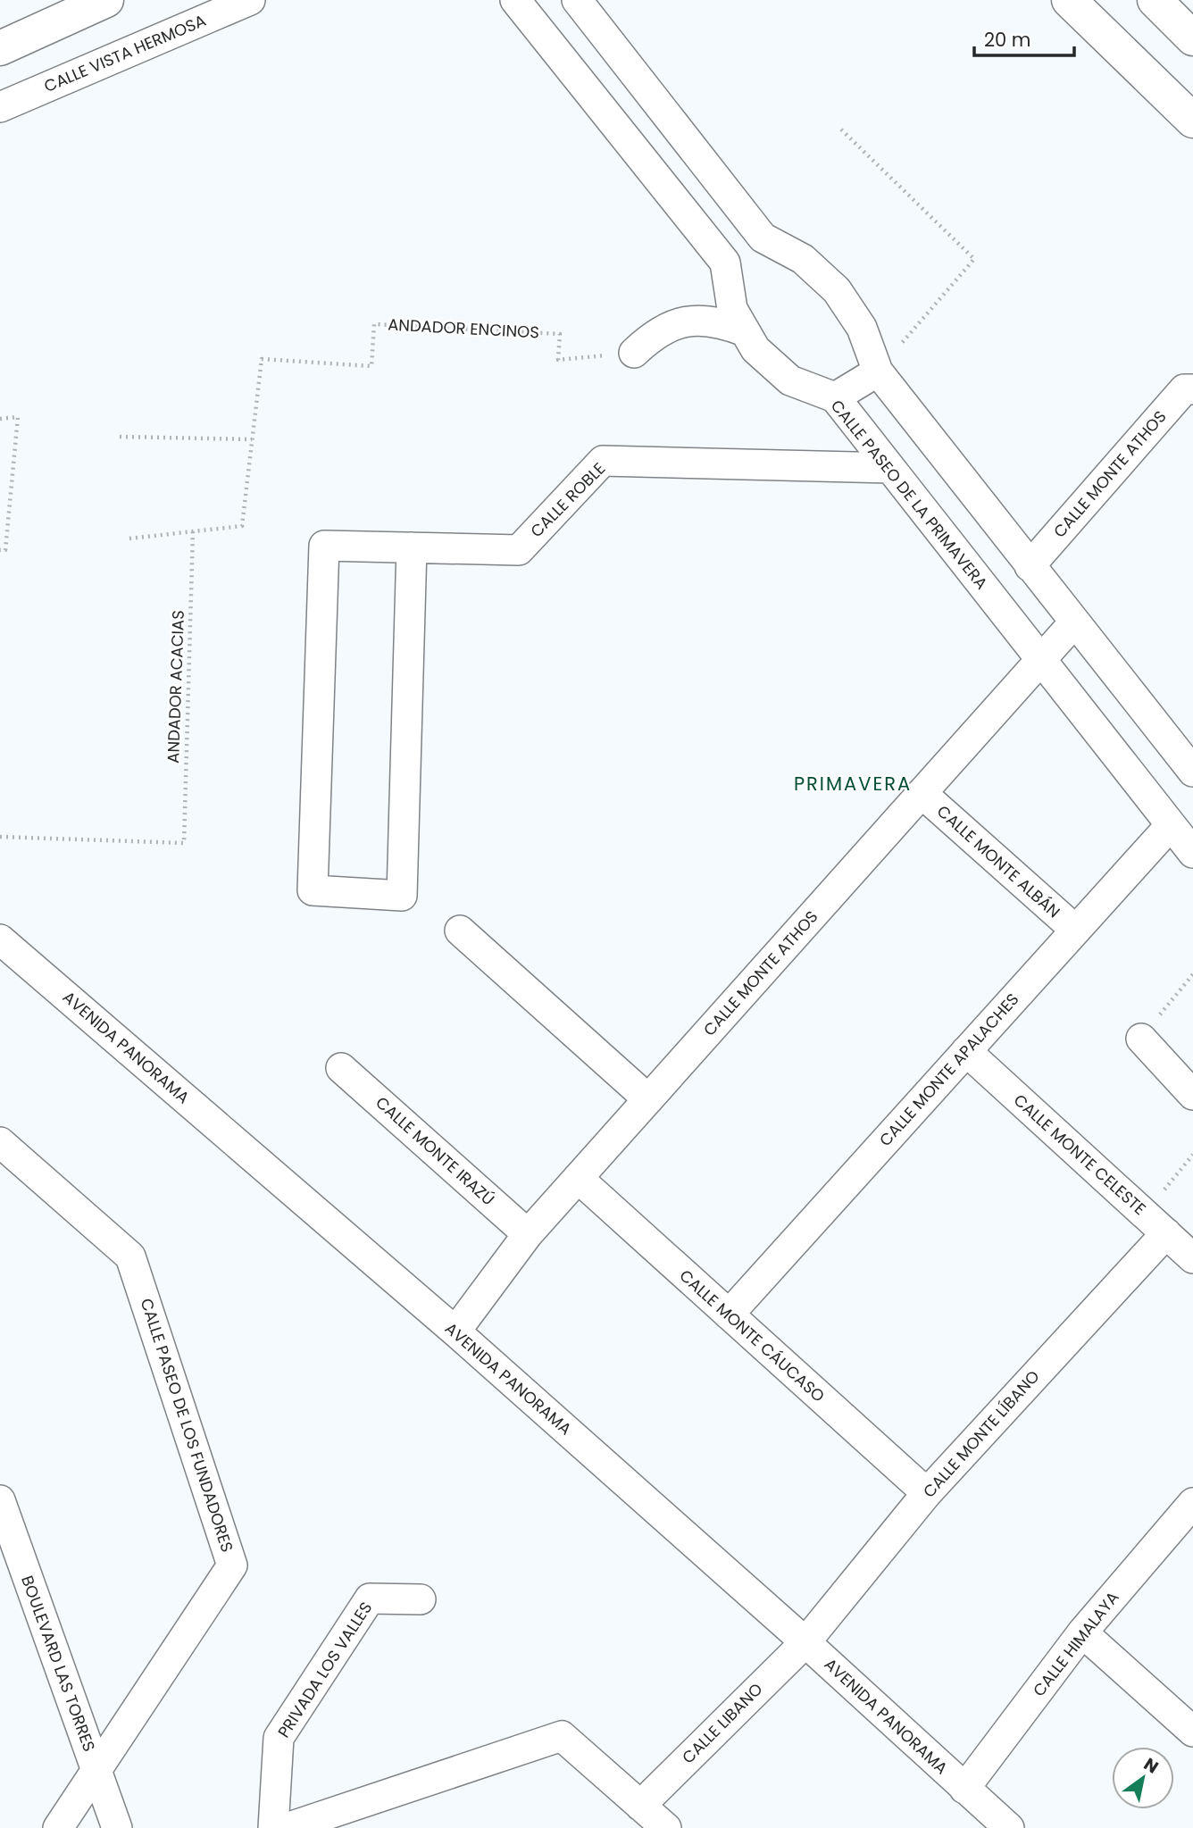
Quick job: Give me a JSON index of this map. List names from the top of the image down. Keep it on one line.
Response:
{"streets":{"street":["CALLE VISTA HERMOSA","CALLE MONTE ATHOS","CALLE PASEO DE LA PRIMAVERA","CALLE ROBLE","CALLE MONTE ALBÁN","AVENIDA PANORAMA","CALLE MONTE APALACHES","CALLE MONTE IRAZÚ","CALLE MONTE CELESTE","CALLE MONTE CÁUCASO","CALLE PASEO DE LOS FUNDADORES","CALLE MONTE LÍBANO","CALLE HIMALAYA","BOULEVARD LAS TORRES","PRIVADA LOS VALLES","CALLE LIBANO"],"path":["ANDADOR ENCINOS","ANDADOR ACACIAS"]},"crossings":[["ANDADOR ENCINOS","ANDADOR ACACIAS"],["CALLE MONTE ATHOS","CALLE PASEO DE LA PRIMAVERA"],["CALLE MONTE ATHOS","CALLE MONTE ALBÁN"],["CALLE MONTE ATHOS","AVENIDA PANORAMA"],["CALLE MONTE ATHOS","CALLE MONTE IRAZÚ"],["CALLE MONTE ATHOS","CALLE MONTE CÁUCASO"],["CALLE PASEO DE LA PRIMAVERA","CALLE ROBLE"],["CALLE PASEO DE LA PRIMAVERA","CALLE MONTE APALACHES"],["CALLE MONTE ALBÁN","CALLE MONTE APALACHES"],["AVENIDA PANORAMA","CALLE MONTE LÍBANO"],["AVENIDA PANORAMA","CALLE HIMALAYA"],["AVENIDA PANORAMA","CALLE LIBANO"],["CALLE MONTE APALACHES","CALLE MONTE CELESTE"],["CALLE MONTE APALACHES","CALLE MONTE CÁUCASO"],["CALLE MONTE CELESTE","CALLE MONTE LÍBANO"],["CALLE MONTE CÁUCASO","CALLE MONTE LÍBANO"],["CALLE PASEO DE LOS FUNDADORES","BOULEVARD LAS TORRES"],["CALLE MONTE LÍBANO","CALLE LIBANO"]],"districts":["PRIMAVERA"],"scale_bar":"20 m","north":"top right"}
